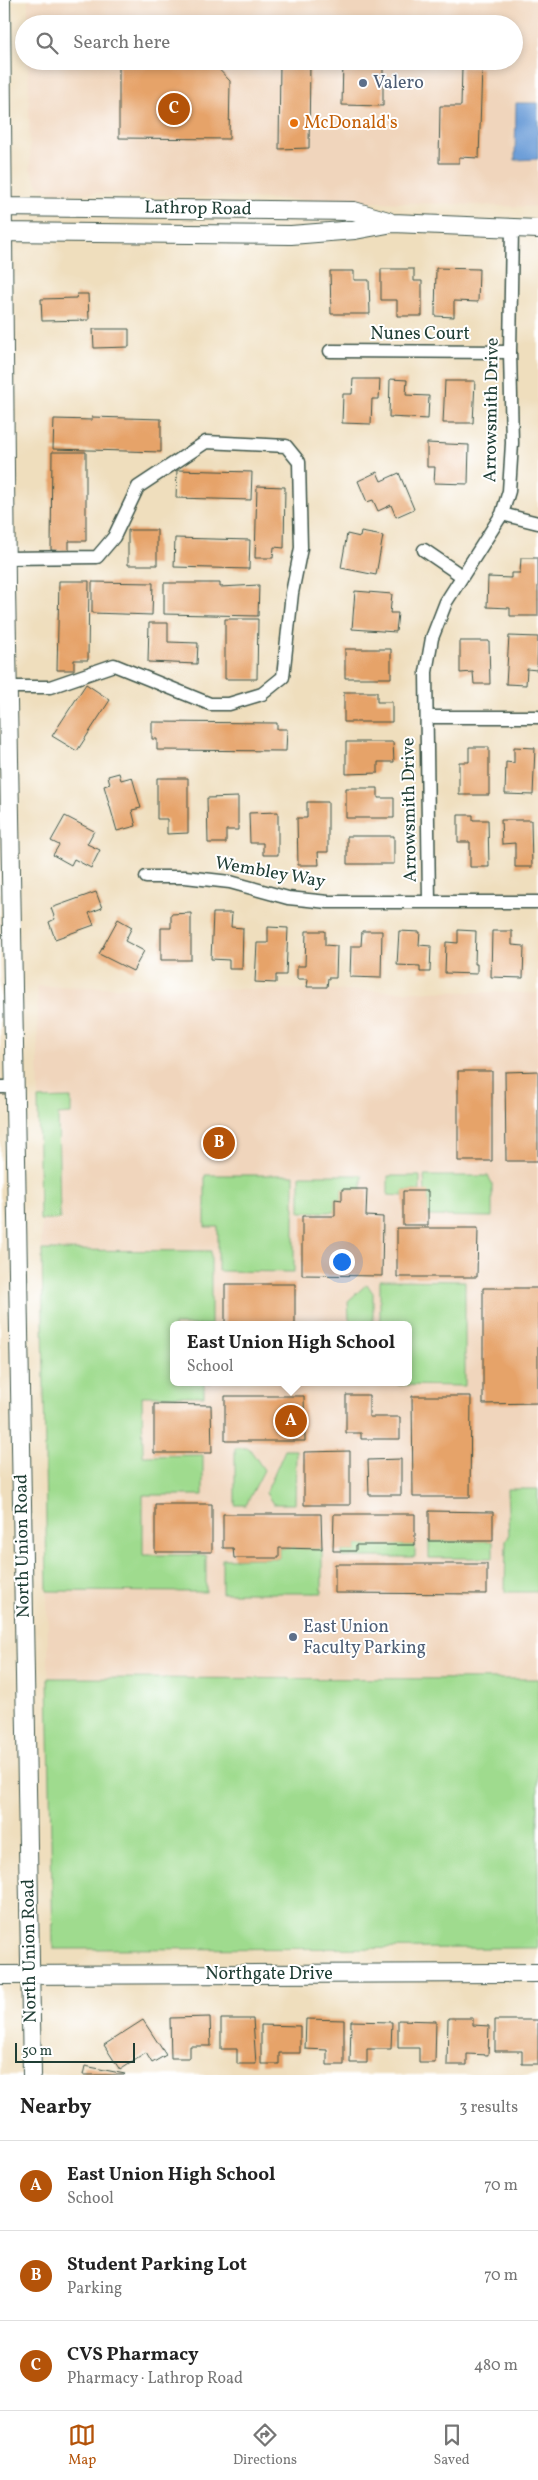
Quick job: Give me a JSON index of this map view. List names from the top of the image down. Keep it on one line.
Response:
{"streets":{"street":["Lathrop Road","Nunes Court","Arrowsmith Drive","Wembley Way","North Union Road","Northgate Drive"]},"crossings":[["Lathrop Road","Arrowsmith Drive"],["Lathrop Road","North Union Road"],["Nunes Court","Arrowsmith Drive"],["Arrowsmith Drive","Wembley Way"],["North Union Road","Northgate Drive"]],"places":["Valero","McDonald's","East Union Faculty Parking"],"scale_bar":"50 m","page":{"search":"Search here","pins":["C","B","A"],"popup":["East Union High School","School"],"scale":"50 m","heading":["Nearby","3 results"],"list":[{"mark":"A","name":"East Union High School","note":"School","value":"70 m"},{"mark":"B","name":"Student Parking Lot","note":"Parking","value":"70 m"},{"mark":"C","name":"CVS Pharmacy","note":"Pharmacy · Lathrop Road","value":"480 m"}],"nav":["Map","Directions","Saved"]}}
